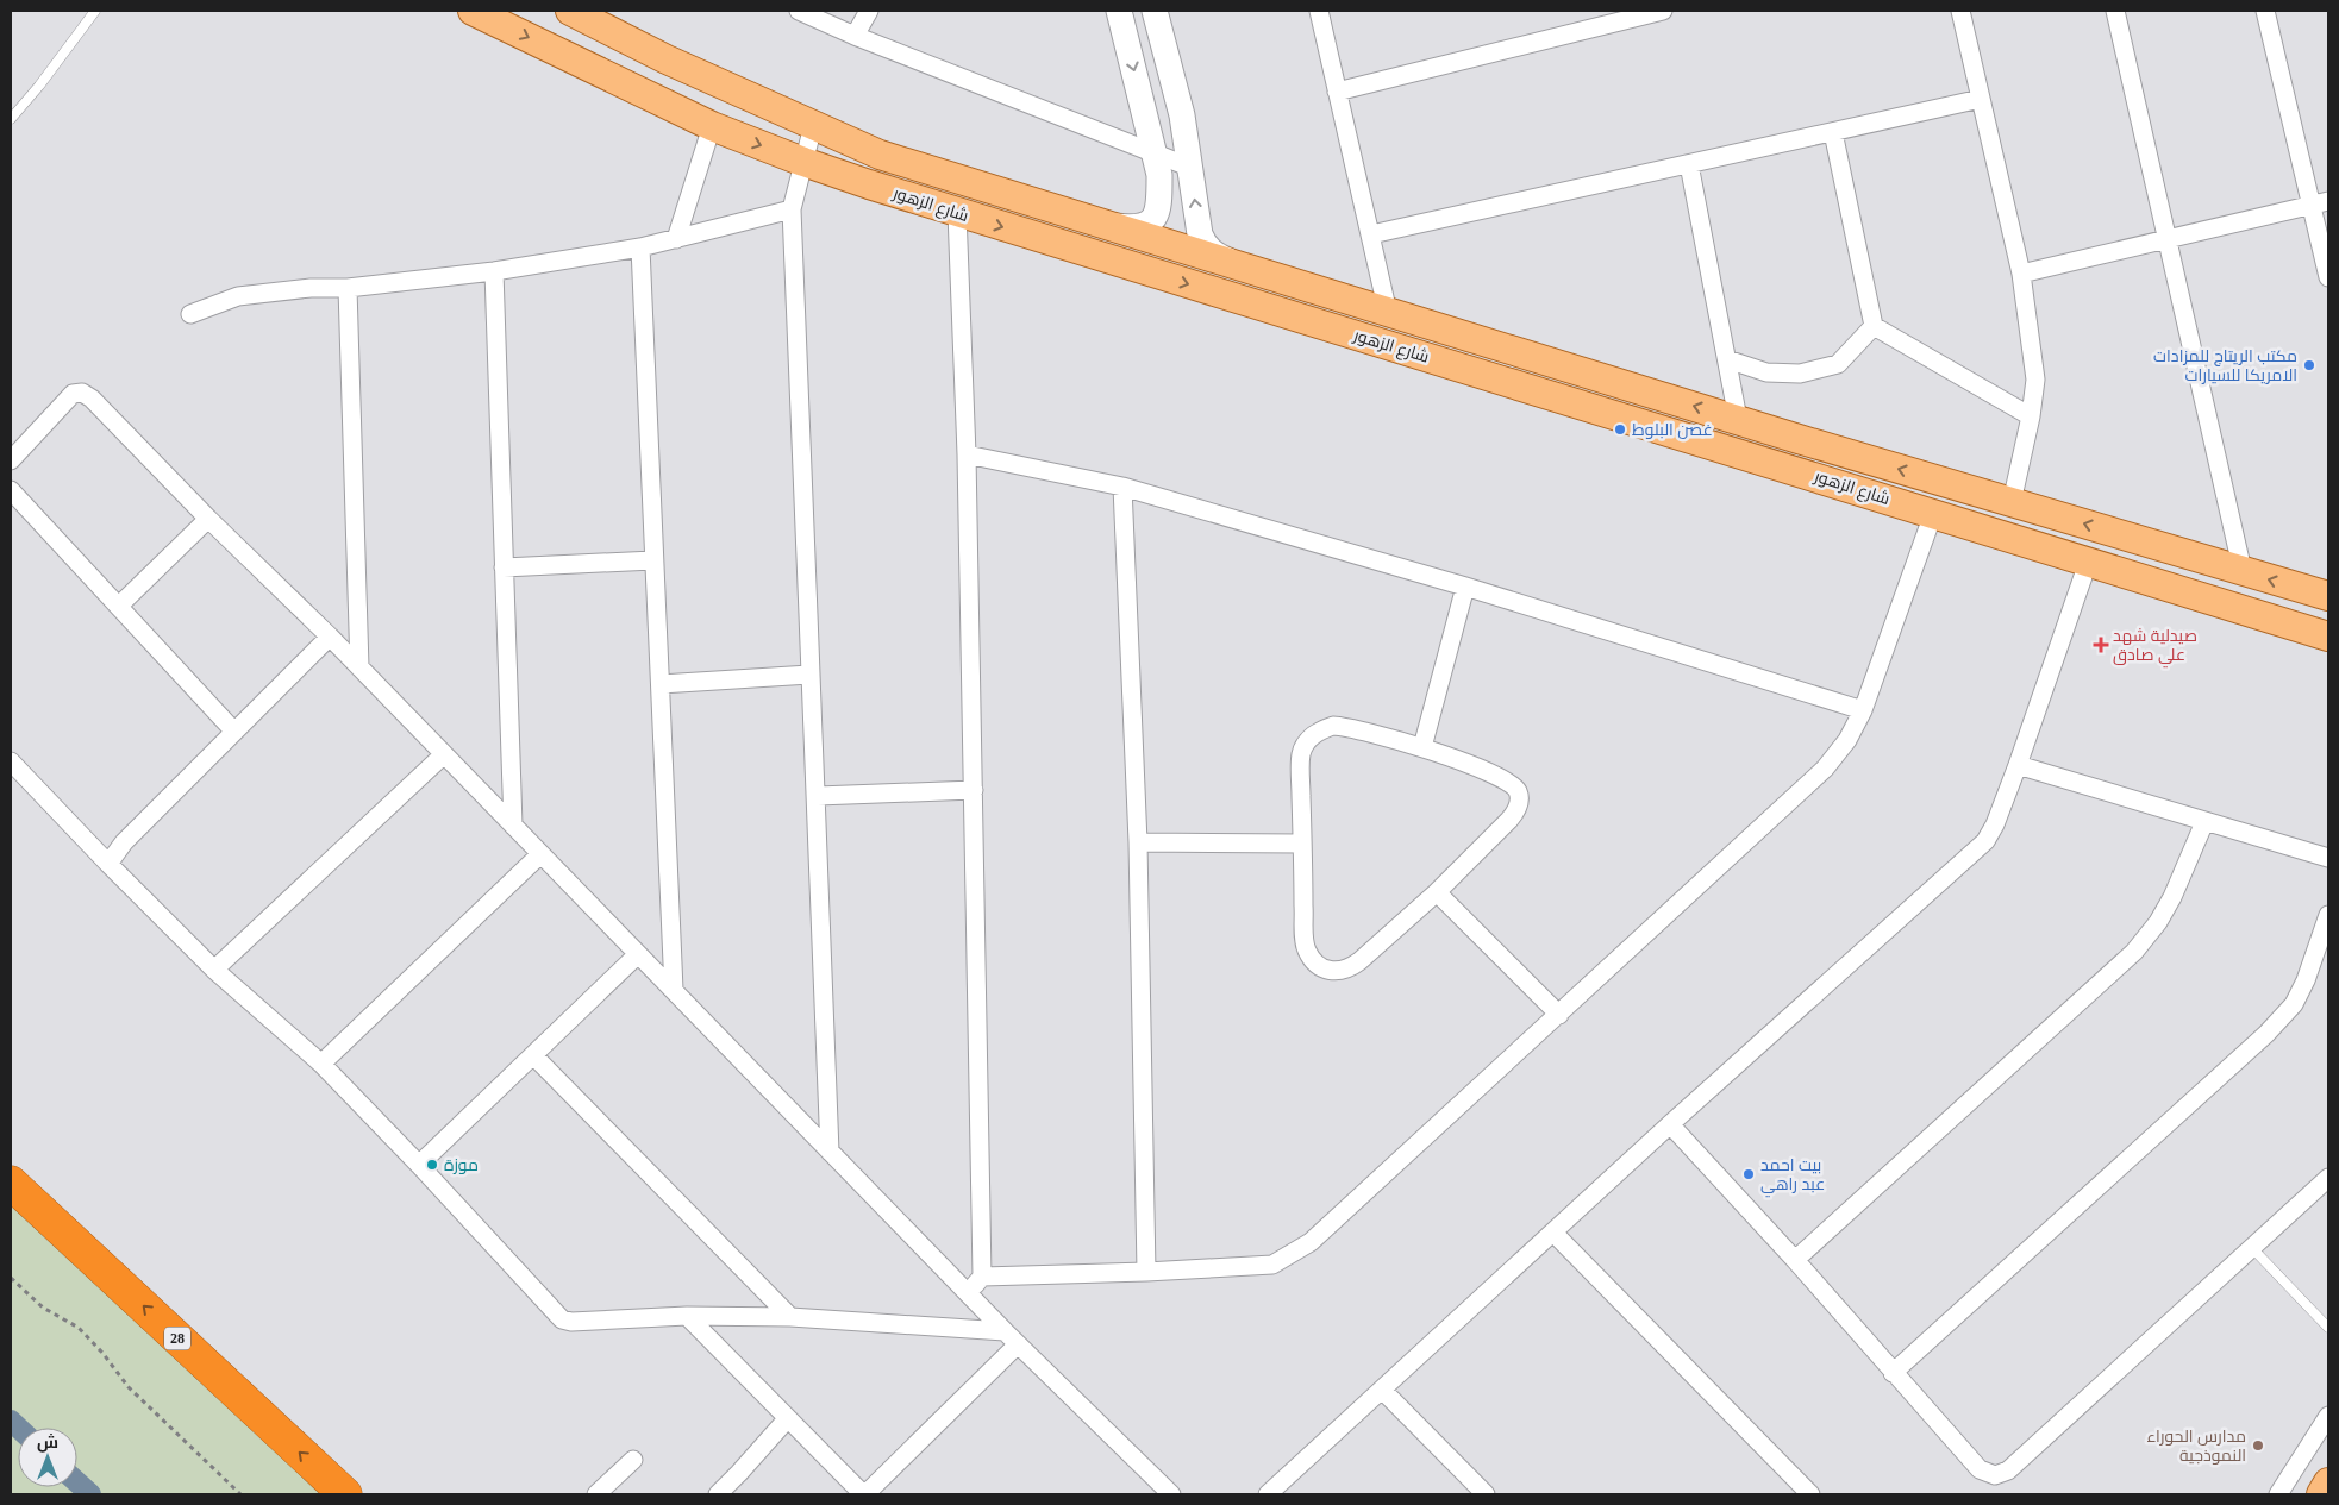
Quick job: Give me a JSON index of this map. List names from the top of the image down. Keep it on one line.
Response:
{"streets":{"highway":["28"],"main road":["شارع الزهور"]},"places":{"other":["مكتب الريتاج للمزادات الامريكا للسيارات","غصن البلوط","موزة","بيت احمد عبد راهي","مدارس الحوراء النموذجية"],"health":["صيدلية شهد علي صادق"]},"north":"top"}
